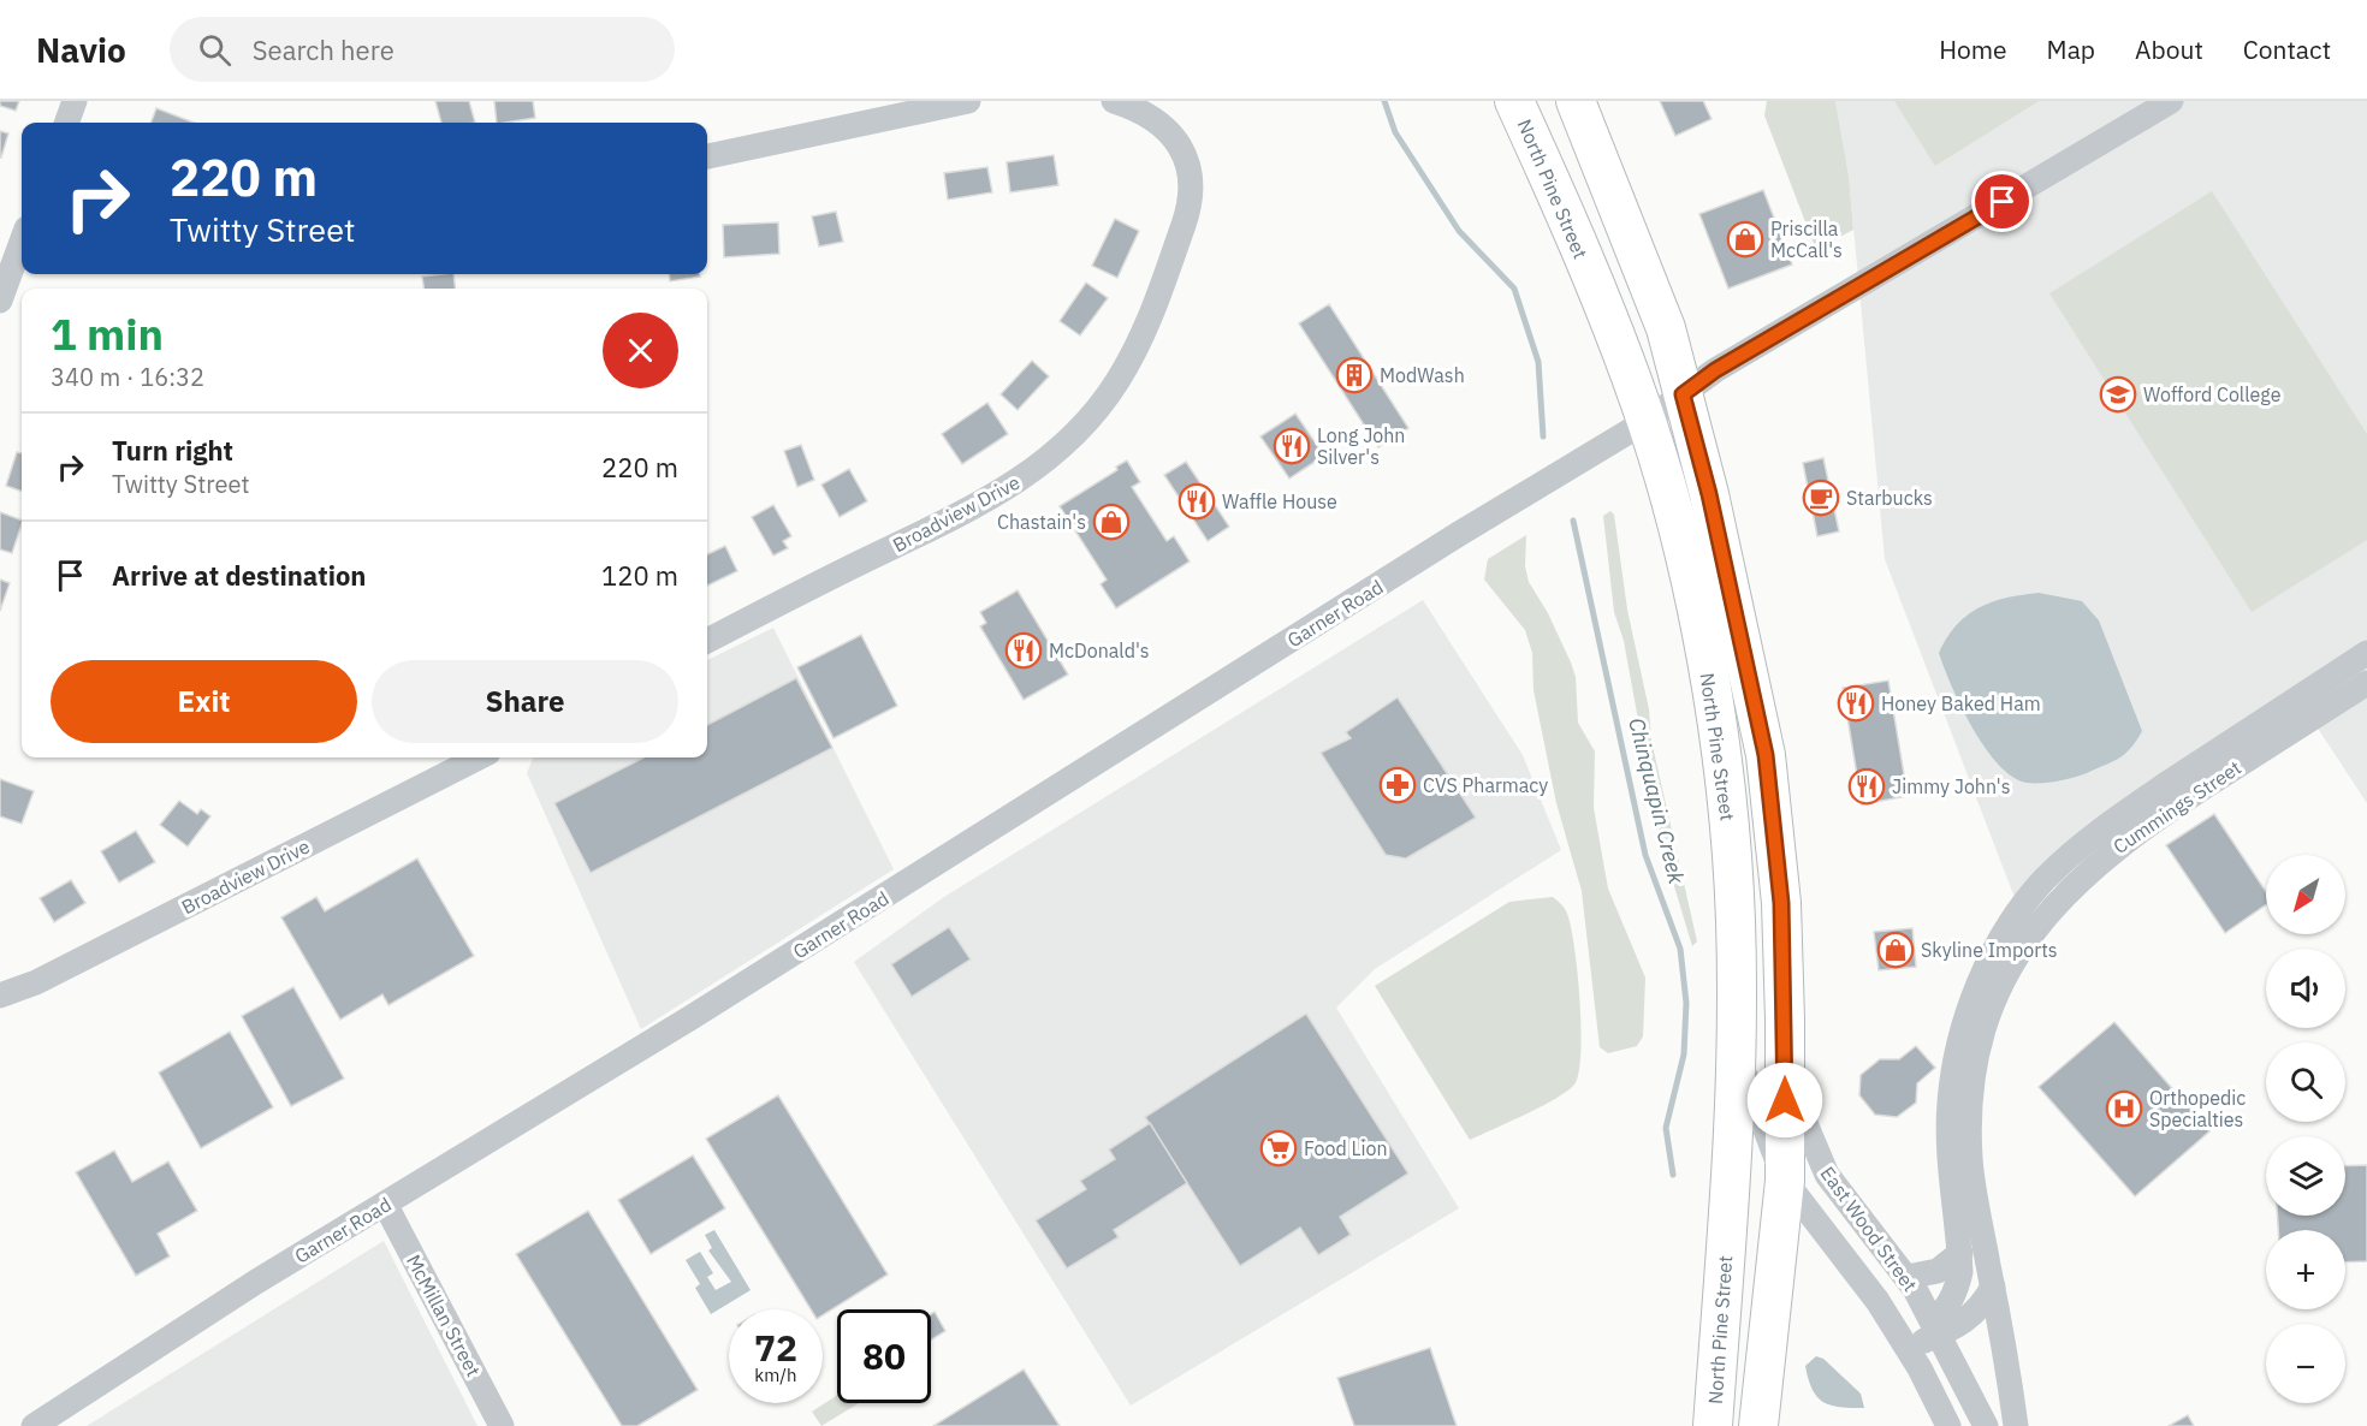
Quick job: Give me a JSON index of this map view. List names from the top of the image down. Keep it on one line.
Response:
{"streets":{"highway":["North Pine Street"],"street":["Broadview Drive","Garner Road","Cummings Street","East Wood Street","McMillan Street"]},"crossings":[["North Pine Street","Garner Road"],["North Pine Street","East Wood Street"],["Garner Road","McMillan Street"],["Cummings Street","East Wood Street"]],"water":["Chinquapin Creek"],"places":{"shop":["Priscilla McCall's","Chastain's","Skyline Imports"],"building":["ModWash"],"school or university":["Wofford College"],"restaurant":["Long John Silver's","Waffle House","McDonald's","Honey Baked Ham","Jimmy John's"],"cafe":["Starbucks"],"pharmacy":["CVS Pharmacy"],"hospital":["Orthopedic Specialties"],"supermarket":["Food Lion"]},"north":"bottom left","page":{"header":"Navio","search":"Search here","nav":["Home","Map","About","Contact"],"turn":["220 m","Twitty Street"],"heading":["1 min","340 m · 16:32"],"list":[{"name":"Turn right","note":"Twitty Street","value":"220 m"},{"name":"Arrive at destination","value":"120 m"}],"buttons":["Exit","Share"],"map_buttons":["+","−"],"speed":"72 km/h","limit":"80"}}
